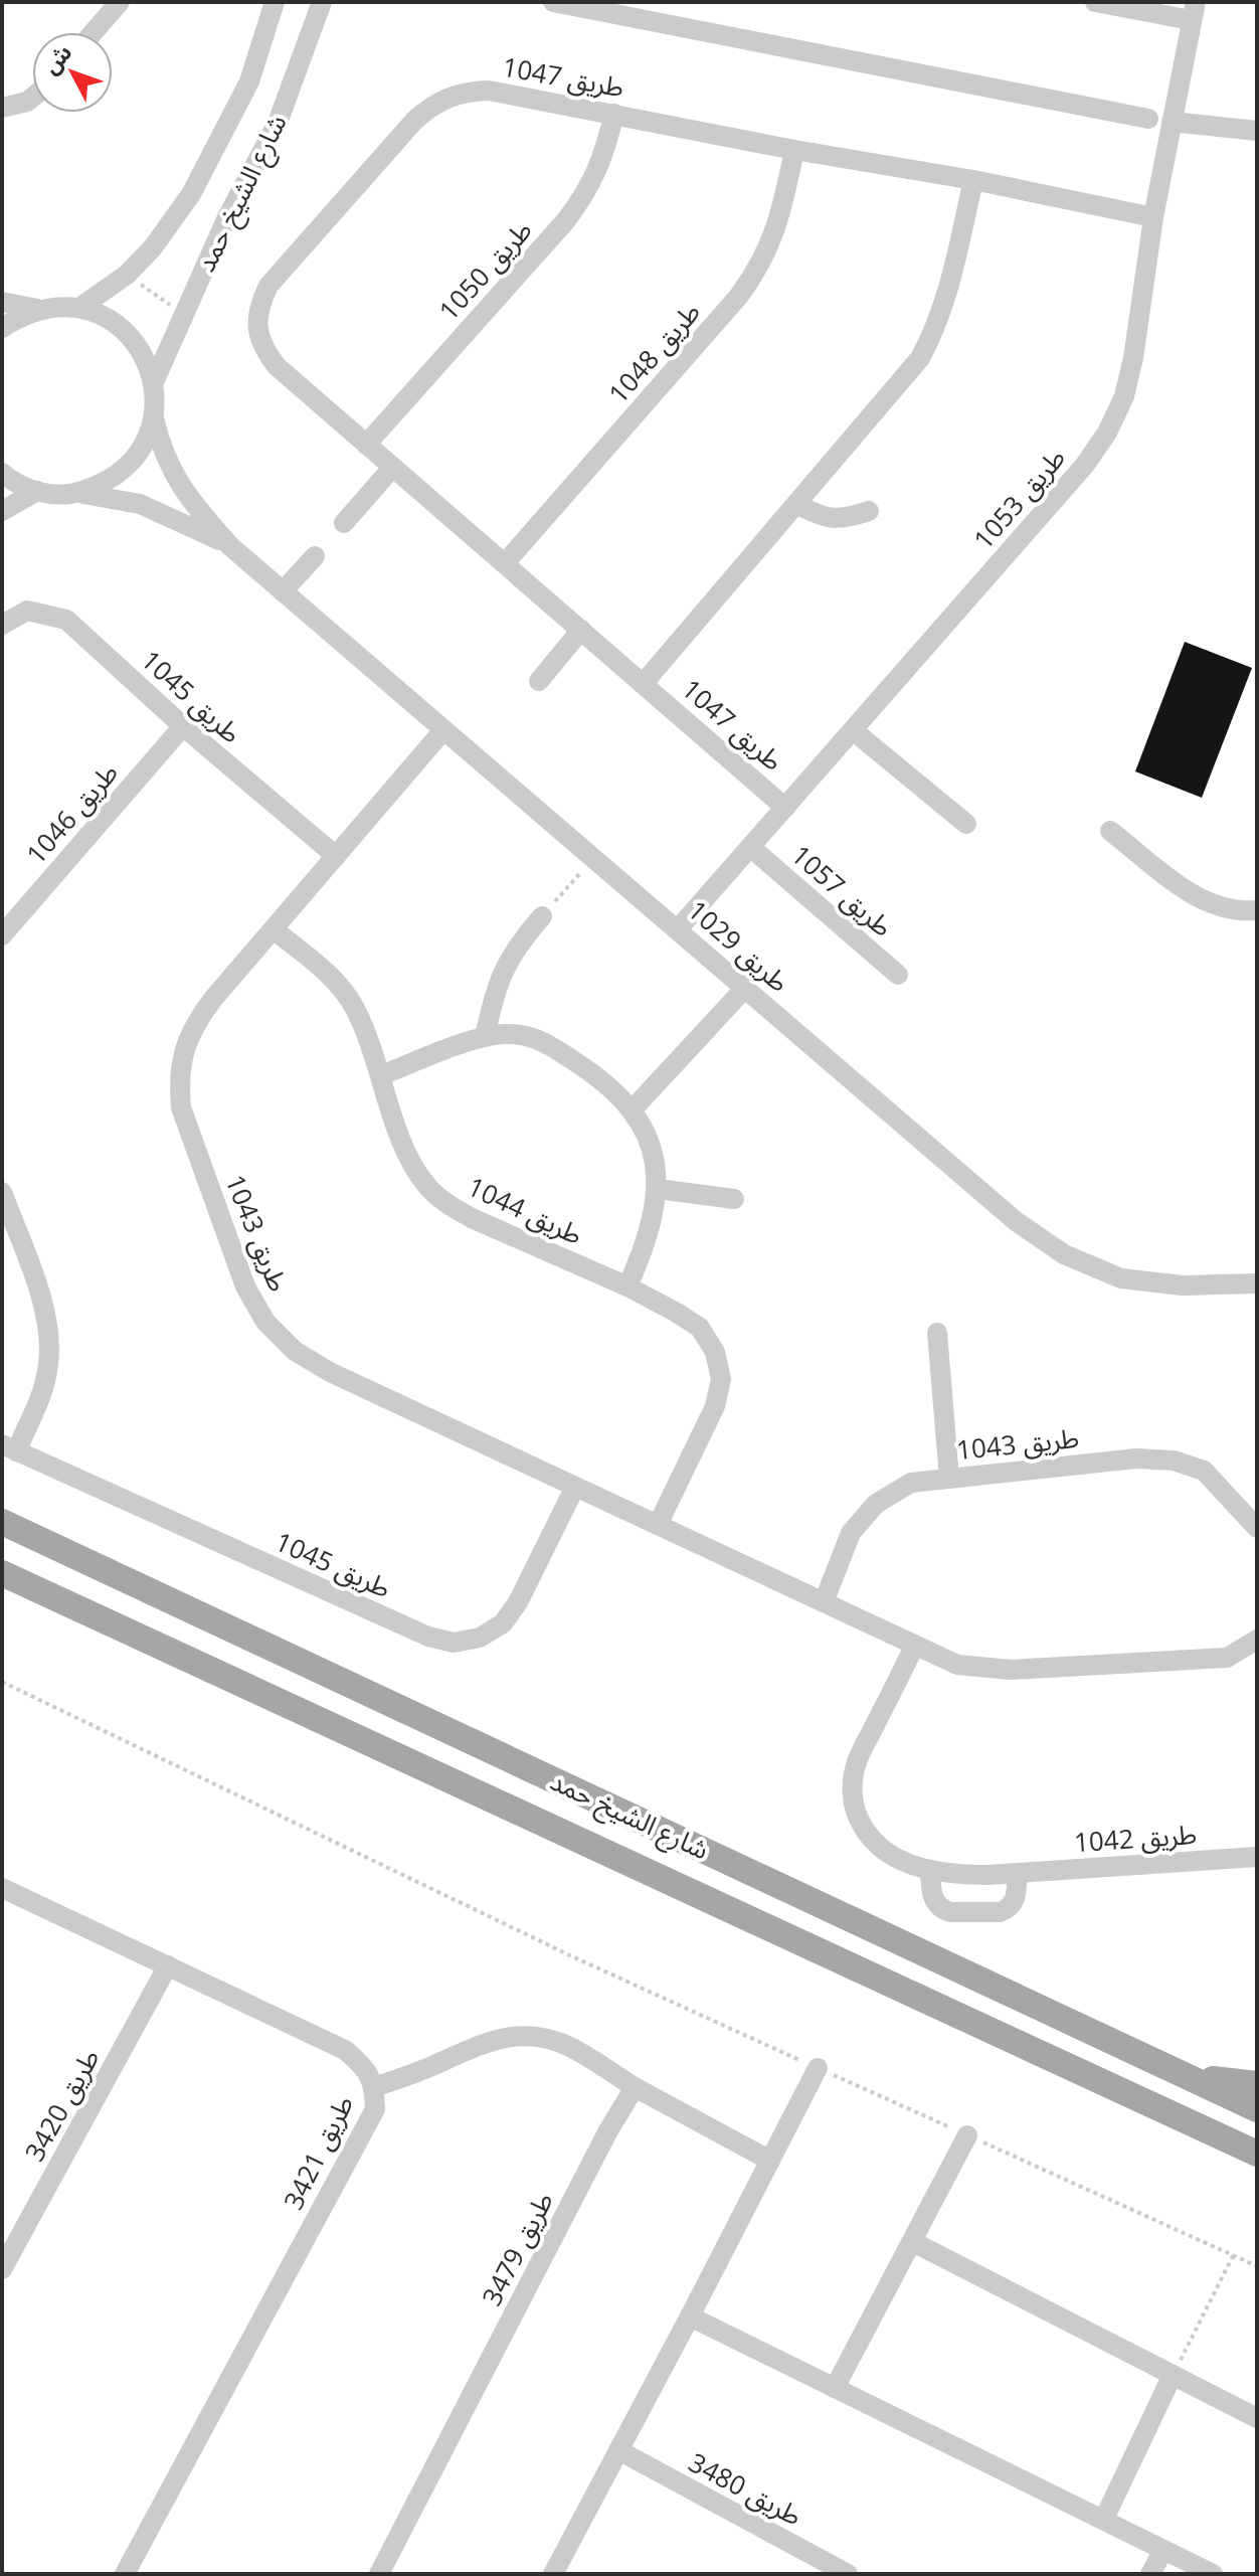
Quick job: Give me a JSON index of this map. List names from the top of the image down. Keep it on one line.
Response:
{"streets":{"main road":["شارع الشيخ حمد"],"street":["طريق 1047","طريق 1050","طريق 1048","طريق 1053","طريق 1045","طريق 1046","طريق 1057","طريق 1029","طريق 1044","طريق 1043","طريق 1042","طريق 3420","طريق 3421","طريق 3479","طريق 3480"]},"crossings":[["طريق 1047","طريق 1050"],["طريق 1047","طريق 1048"],["طريق 1047","طريق 1053"],["طريق 1053","طريق 1057"],["طريق 1053","طريق 1029"],["طريق 1045","طريق 1046"],["طريق 1045","طريق 1043"],["طريق 1029","طريق 1043"],["طريق 1044","طريق 1043"],["طريق 1043","طريق 1042"],["طريق 3420","طريق 3421"]],"north":"top left"}
